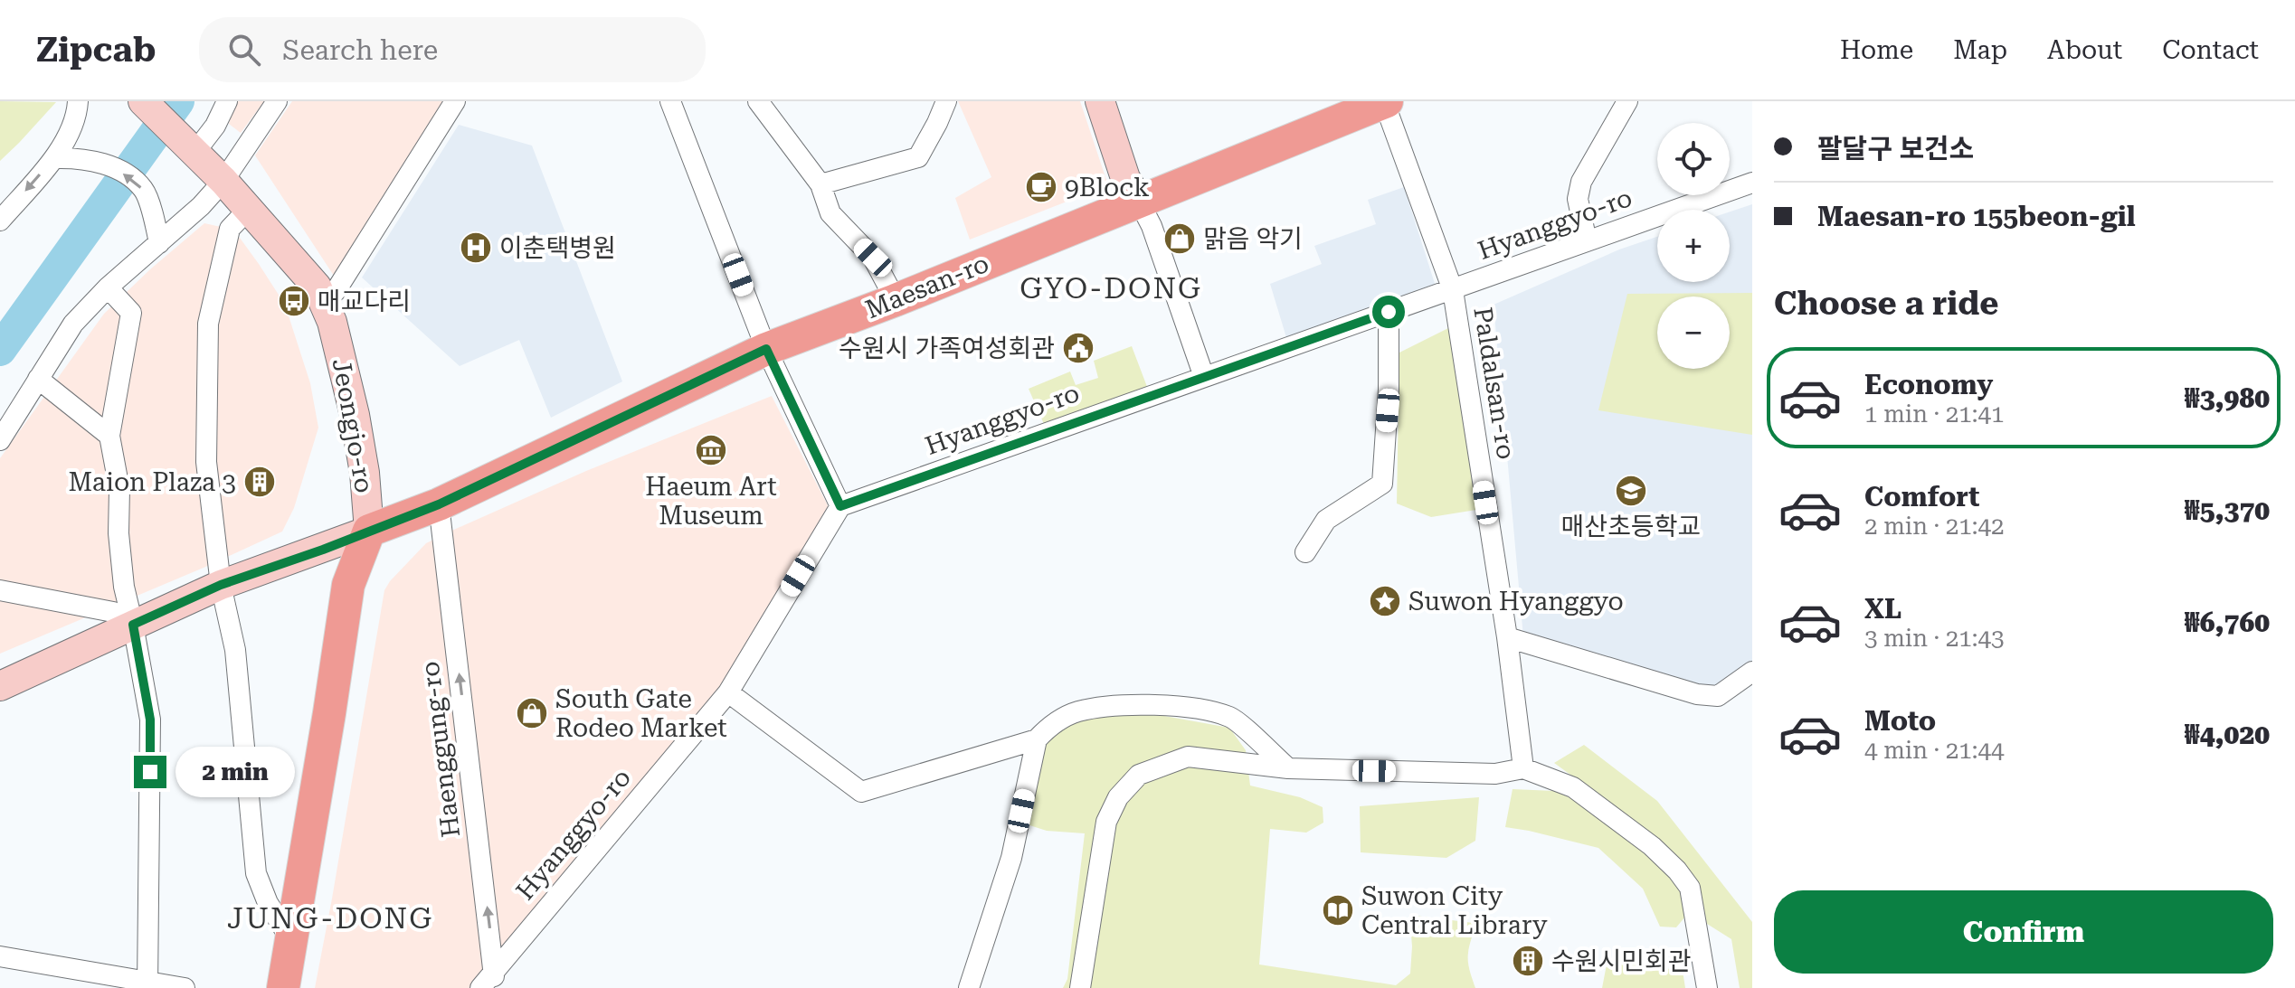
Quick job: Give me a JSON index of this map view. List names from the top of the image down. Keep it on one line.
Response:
{"streets":{"main road":["Maesan-ro","Jeongjo-ro"],"street":["Hyanggyo-ro","Paldalsan-ro","Haenggung-ro"]},"crossings":[["Hyanggyo-ro","Paldalsan-ro"],["Hyanggyo-ro","Haenggung-ro"],["Maesan-ro","Paldalsan-ro"],["Maesan-ro","Jeongjo-ro"],["Maesan-ro","Haenggung-ro"]],"one_way":["Haenggung-ro"],"districts":["GYO-DONG","JUNG-DONG"],"places":{"cafe":["9Block"],"shop":["맑음 악기","South Gate Rodeo Market"],"hospital":["이춘택병원"],"bus stop":["매교다리"],"public building":["수원시 가족여성회관"],"museum":["Haeum Art Museum"],"building":["Maion Plaza 3","수원시민회관"],"school or university":["매산초등학교"],"place":["Suwon Hyanggyo"],"library":["Suwon City Central Library"]},"page":{"header":"Zipcab","search":"Search here","nav":["Home","Map","About","Contact"],"banner":["팔달구 보건소","Maesan-ro 155beon-gil"],"map_buttons":["+","−"],"heading":"Choose a ride","list":[{"name":"Economy","note":"1 min · 21:41","value":"₩3,980"},{"name":"Comfort","note":"2 min · 21:42","value":"₩5,370"},{"name":"XL","note":"3 min · 21:43","value":"₩6,760"},{"name":"Moto","note":"4 min · 21:44","value":"₩4,020"}],"bubble":"2 min","buttons":"Confirm"}}
